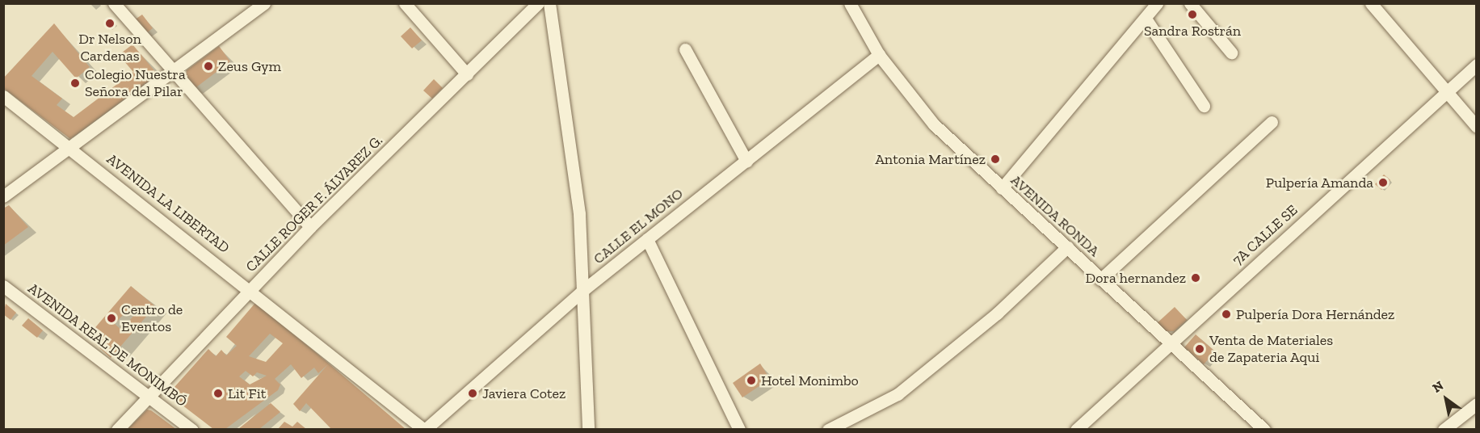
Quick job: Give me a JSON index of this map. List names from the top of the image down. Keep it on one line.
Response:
{"streets":{"street":["AVENIDA LA LIBERTAD","CALLE ROGER F. ÁLVAREZ G.","AVENIDA RONDA","CALLE EL MONO","7A CALLE SE","AVENIDA REAL DE MONIMBÓ"]},"crossings":[["AVENIDA LA LIBERTAD","CALLE ROGER F. ÁLVAREZ G."],["AVENIDA LA LIBERTAD","CALLE EL MONO"],["CALLE ROGER F. ÁLVAREZ G.","AVENIDA REAL DE MONIMBÓ"],["AVENIDA RONDA","CALLE EL MONO"],["AVENIDA RONDA","7A CALLE SE"]],"places":["Sandra Rostrán","Dr Nelson Cardenas","Zeus Gym","Colegio Nuestra Señora del Pilar","Antonia Martínez","Pulpería Amanda","Dora hernandez","Pulpería Dora Hernández","Centro de Eventos","Venta de Materiales de Zapateria Aqui","Hotel Monimbo","Lit Fit","Javiera Cotez"],"north":"top left"}
